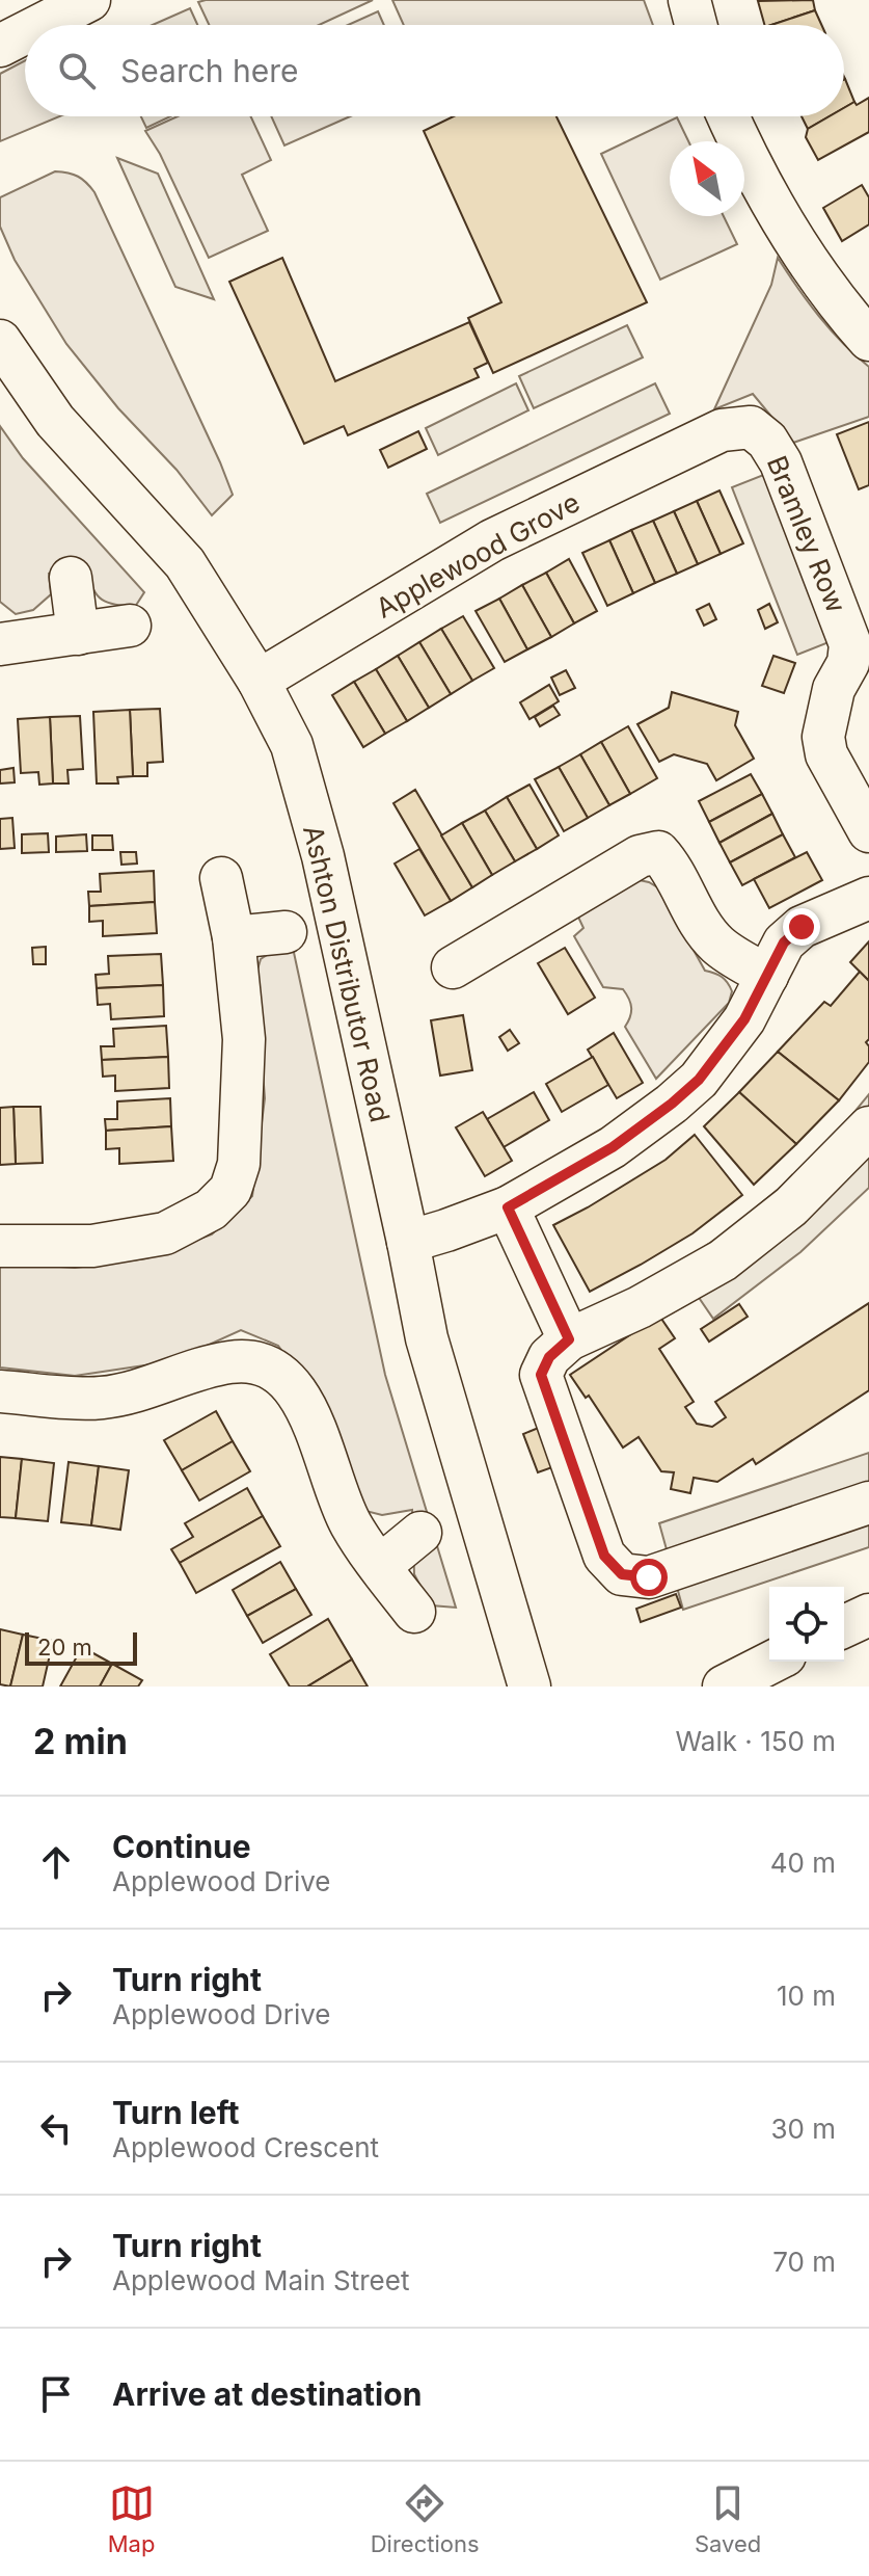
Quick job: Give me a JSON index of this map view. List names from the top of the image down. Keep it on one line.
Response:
{"streets":{"street":["Bramley Row","Applewood Grove","Ashton Distributor Road"]},"crossings":[["Bramley Row","Applewood Grove"],["Applewood Grove","Ashton Distributor Road"]],"scale_bar":"20 m","north":"top left","page":{"search":"Search here","scale":"20 m","heading":["2 min","Walk · 150 m"],"list":[["Continue","Applewood Drive","40 m"],["Turn right","Applewood Drive","10 m"],["Turn left","Applewood Crescent","30 m"],["Turn right","Applewood Main Street","70 m"],"Arrive at destination"],"nav":["Map","Directions","Saved"]}}
